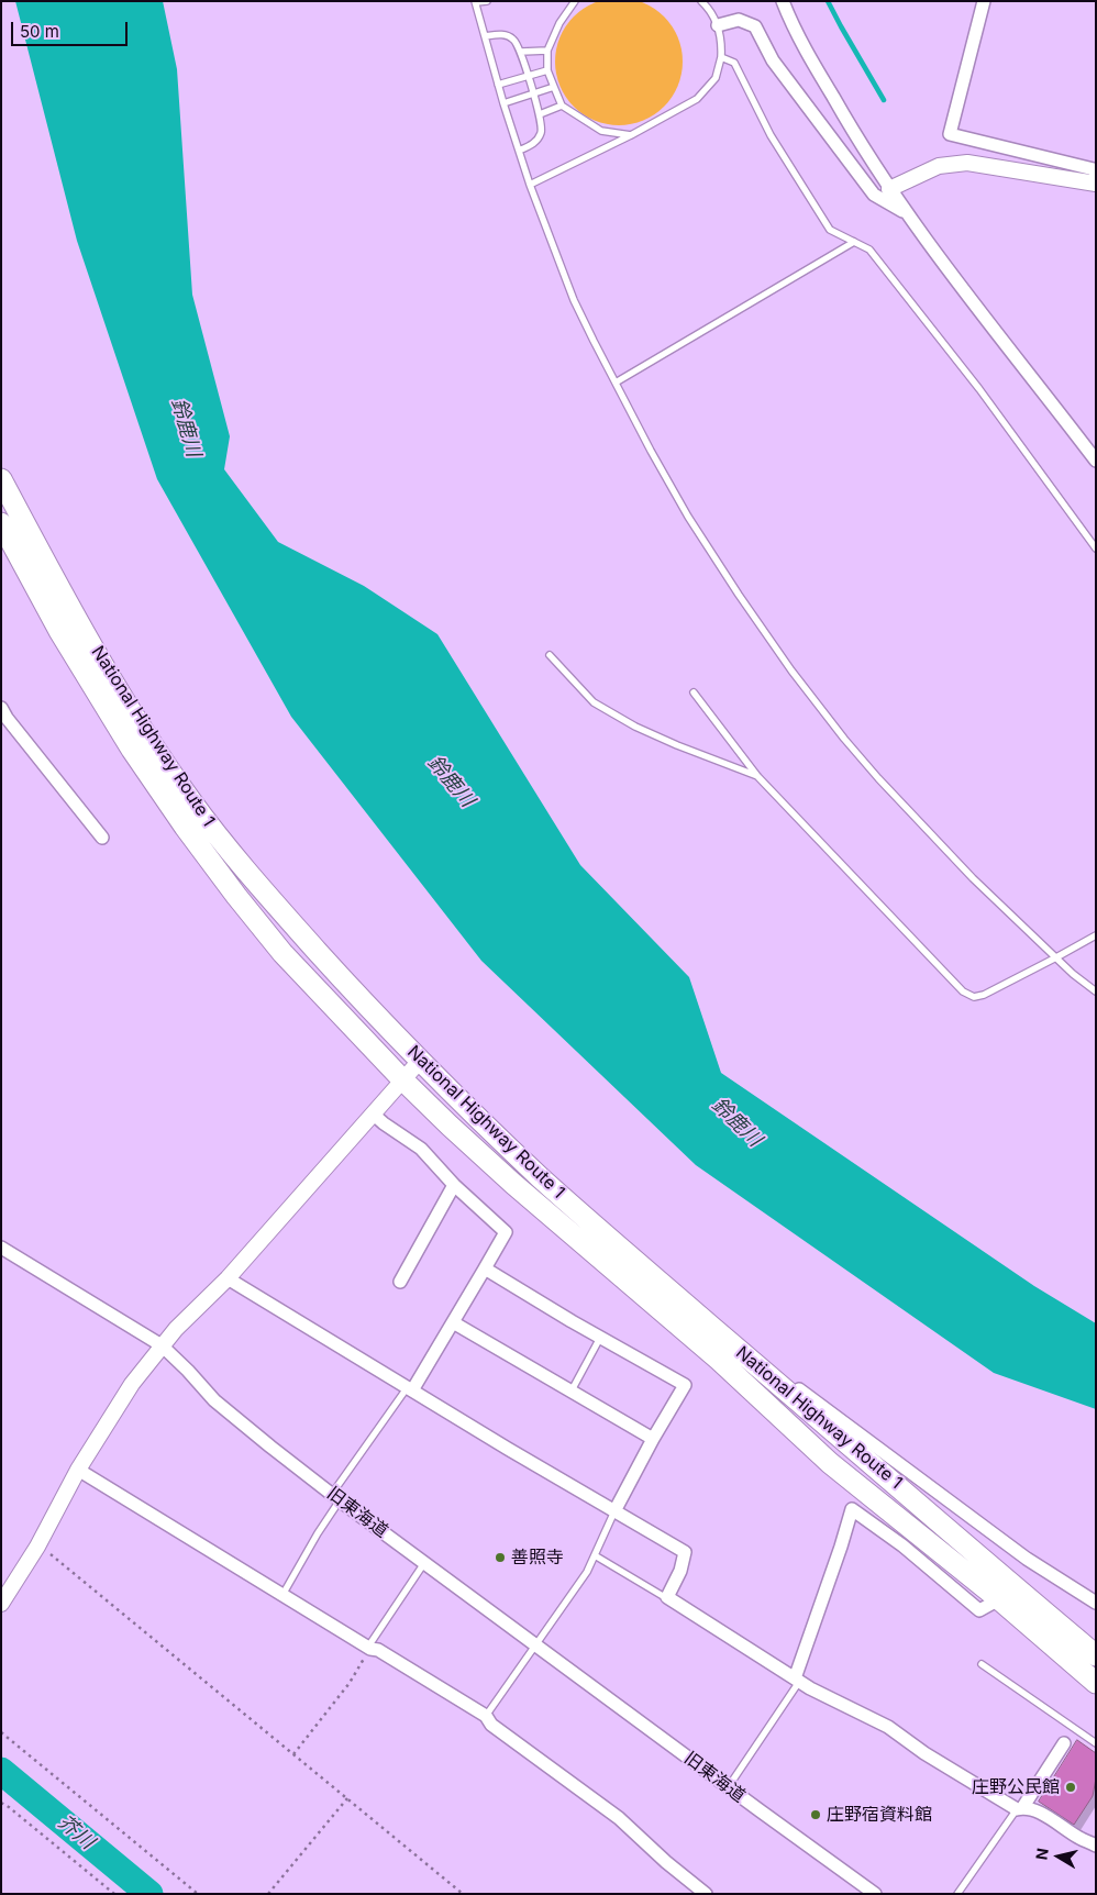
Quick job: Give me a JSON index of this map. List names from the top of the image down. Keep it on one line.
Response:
{"streets":{"highway":["National Highway Route 1"],"street":["旧東海道"]},"water":["鈴鹿川","芥川"],"places":["善照寺","庄野公民館","庄野宿資料館"],"scale_bar":"50 m","north":"left"}
